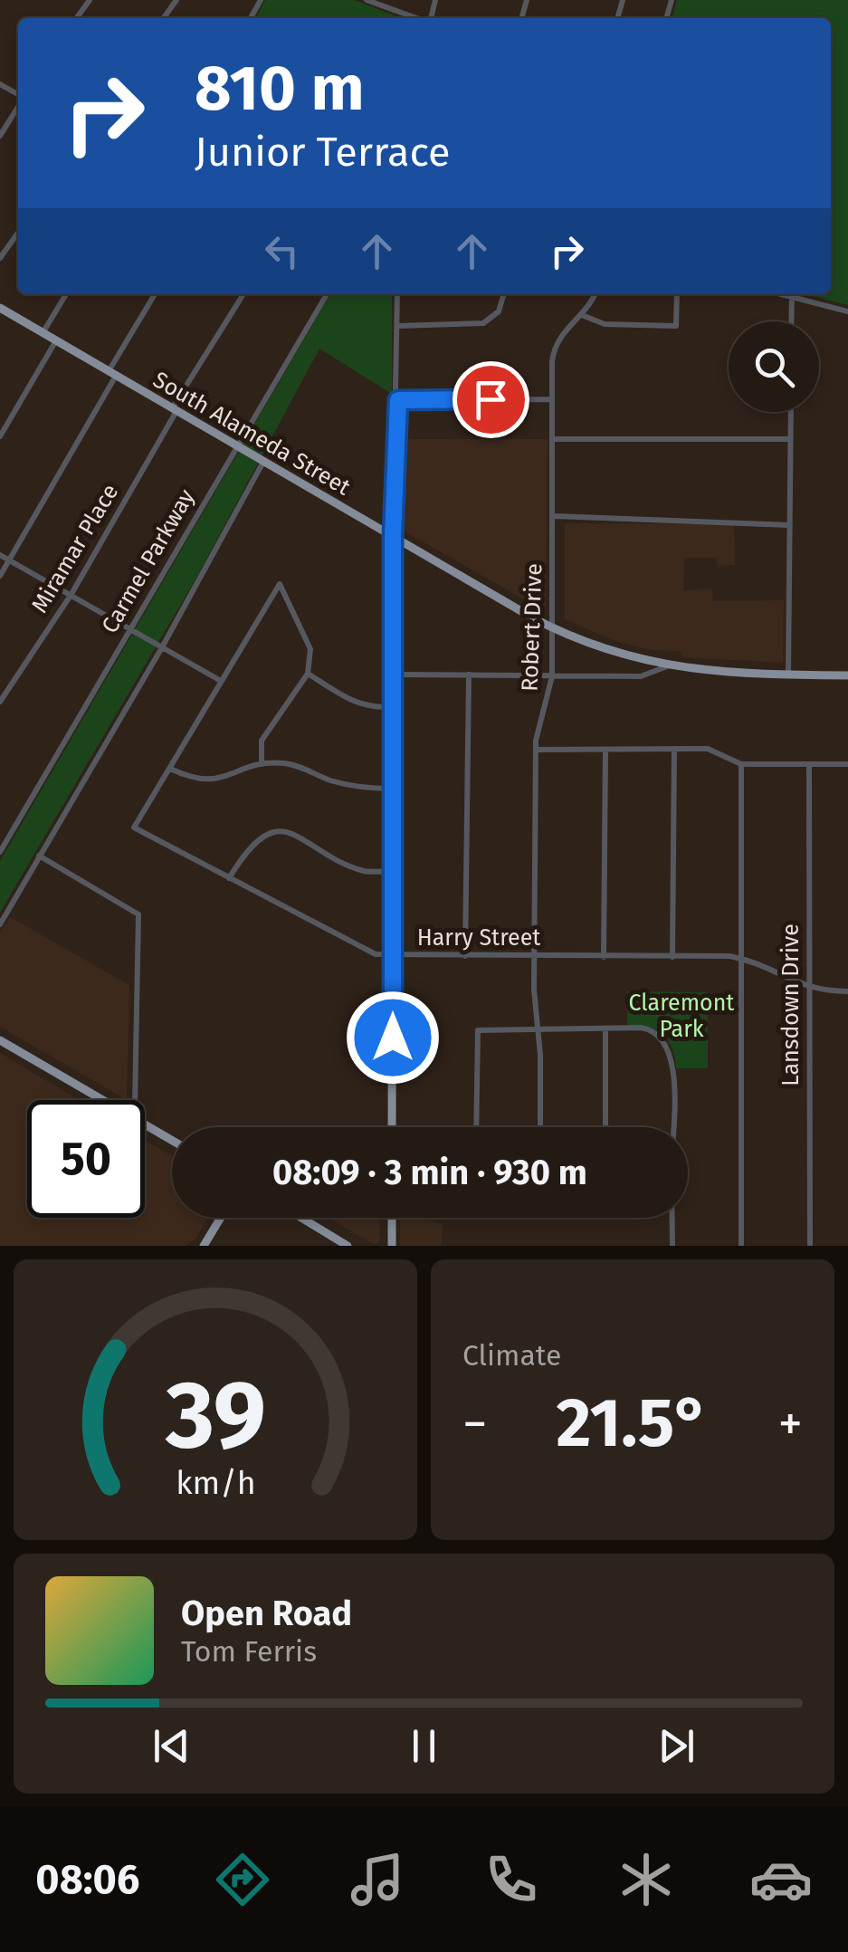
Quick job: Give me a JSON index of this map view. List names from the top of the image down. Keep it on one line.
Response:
{"streets":{"main road":["South Alameda Street"],"street":["Miramar Place","Carmel Parkway","Robert Drive","Harry Street","Lansdown Drive"]},"crossings":[["South Alameda Street","Miramar Place"],["South Alameda Street","Carmel Parkway"],["South Alameda Street","Robert Drive"],["Robert Drive","Harry Street"],["Harry Street","Lansdown Drive"]],"parks":["Claremont Park"],"page":{"turn":["810 m","Junior Terrace"],"limit":"50","trip":"08:09 · 3 min · 930 m","tile":"Climate","heat":["−","21.5°","+"],"song":["Open Road","Tom Ferris"],"tabs":"08:06","gauge":["39","km/h"]}}
